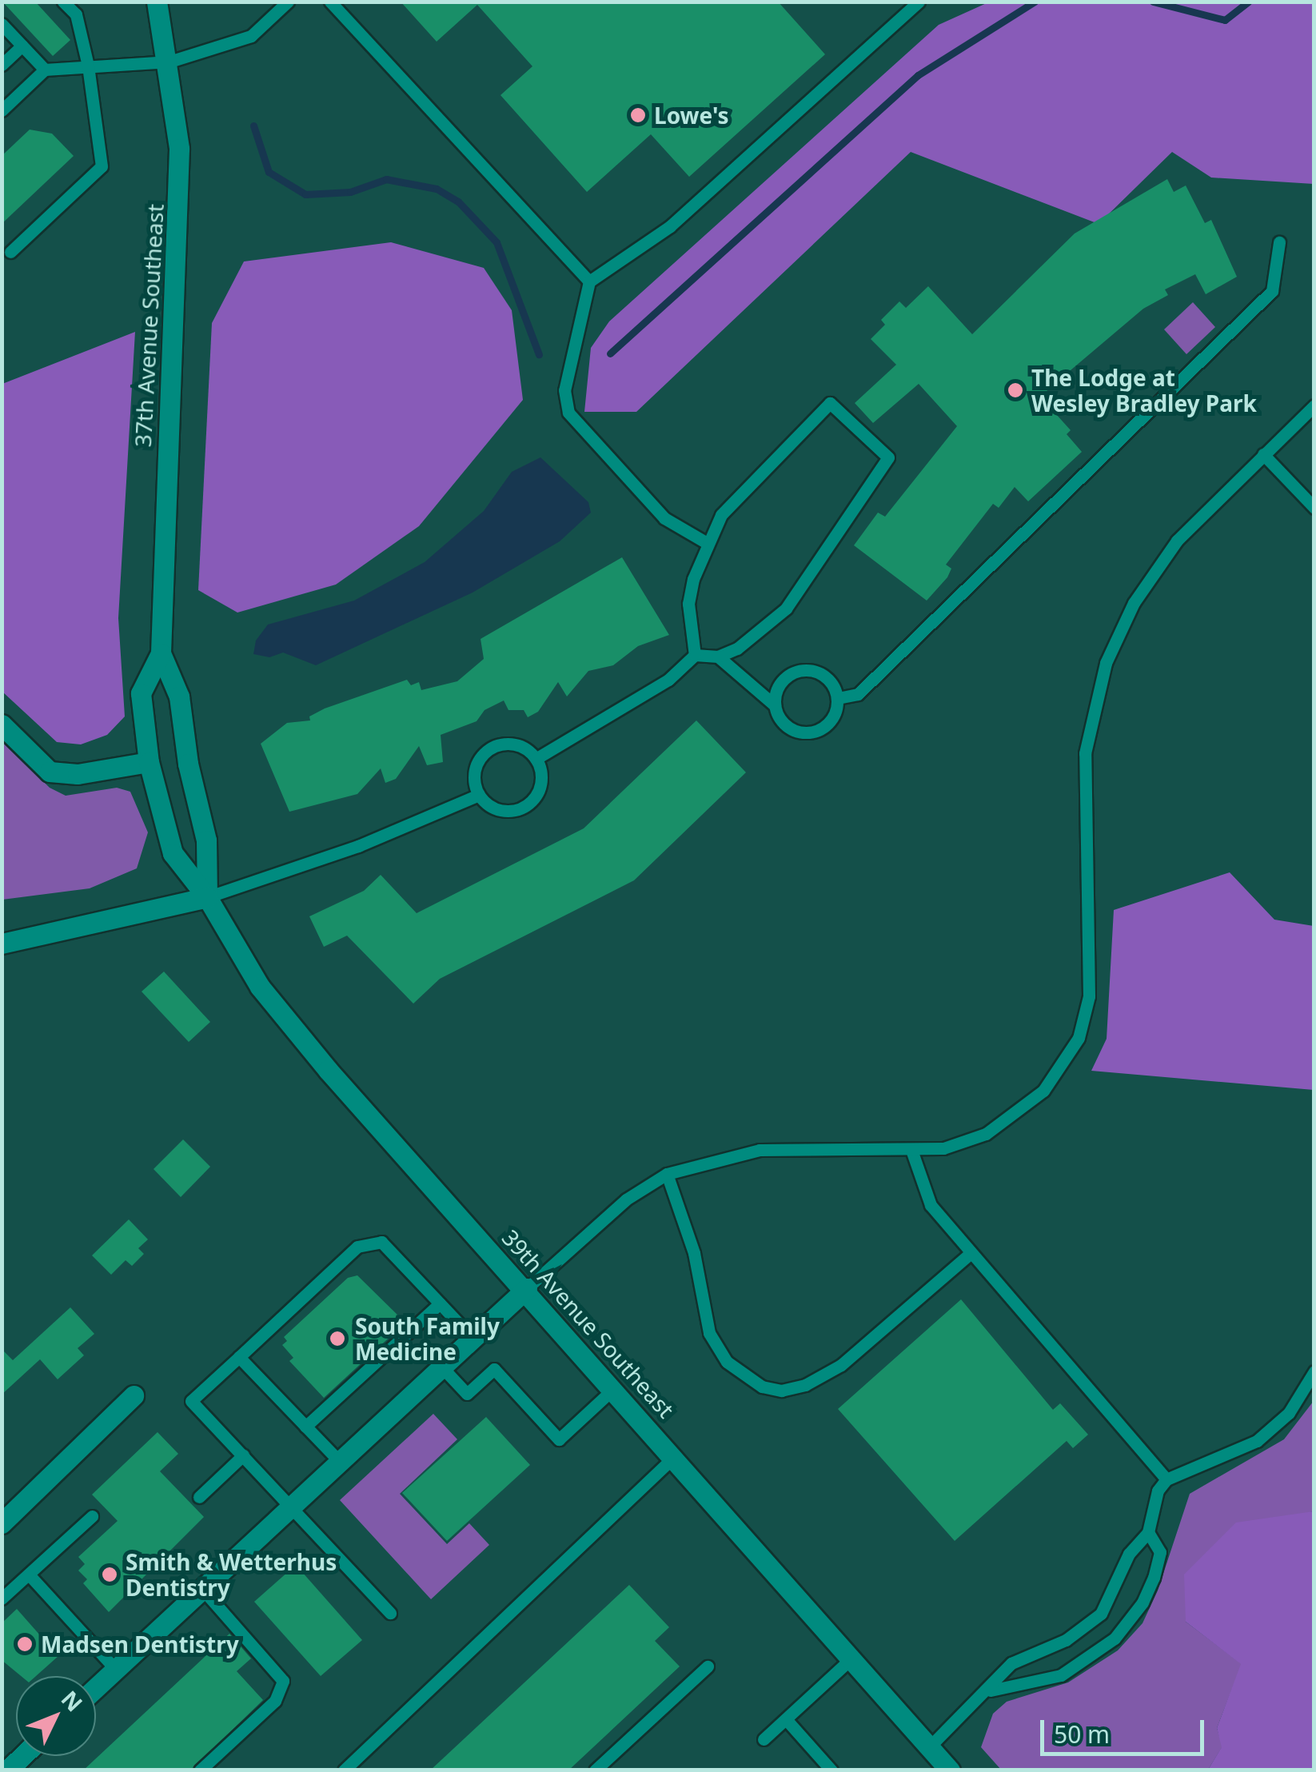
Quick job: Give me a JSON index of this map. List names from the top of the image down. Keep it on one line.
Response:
{"streets":{"main road":["37th Avenue Southeast","39th Avenue Southeast"]},"crossings":[["37th Avenue Southeast","39th Avenue Southeast"]],"places":["Lowe's","The Lodge at Wesley Bradley Park","South Family Medicine","Smith & Wetterhus Dentistry","Madsen Dentistry"],"scale_bar":"50 m","north":"top right"}
